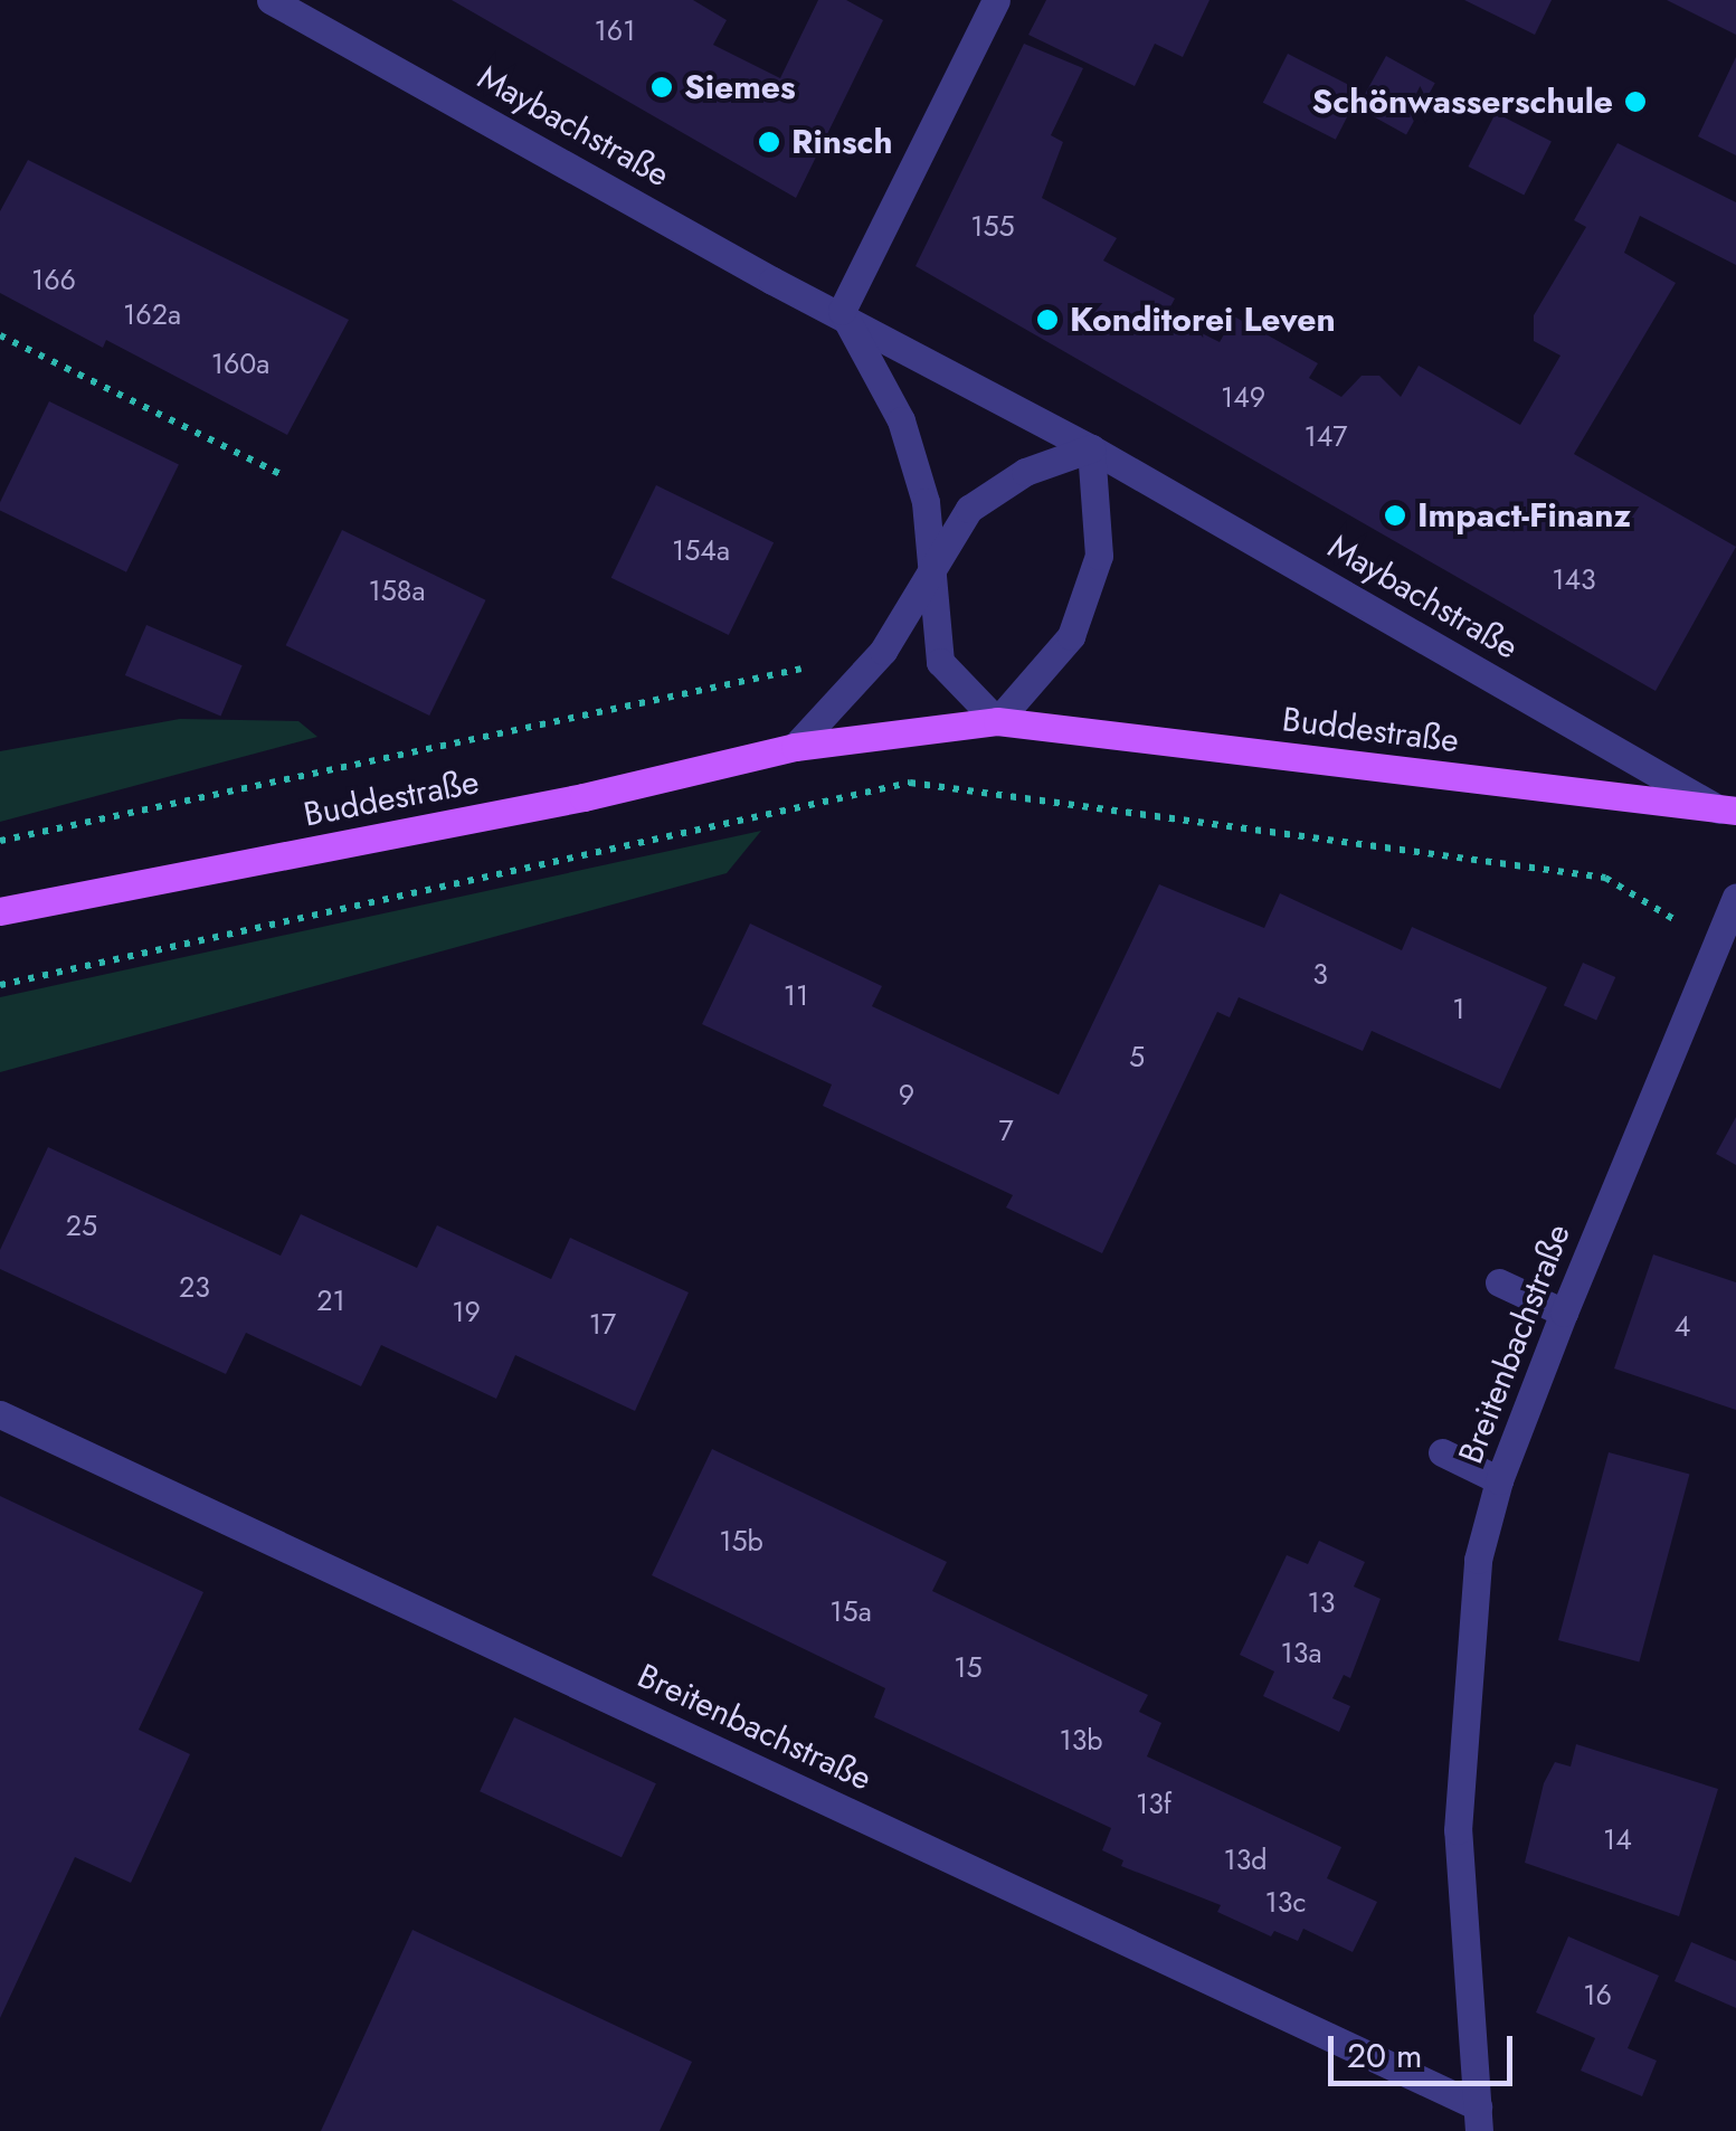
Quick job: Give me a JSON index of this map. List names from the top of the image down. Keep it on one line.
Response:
{"streets":{"main road":["Buddestraße"],"street":["Maybachstraße","Breitenbachstraße"]},"crossings":[["Maybachstraße","Buddestraße"]],"places":["Siemes","Schönwasserschule","Rinsch","Konditorei Leven","Impact-Finanz"],"house_numbers":["161","155","166","162a","160a","149","147","154a","143","158a","3","11","1","5","9","7","25","23","21","19","17","4","15b","13","15a","13a","15","13b","13f","14","13d","13c","16"],"scale_bar":"20 m"}
